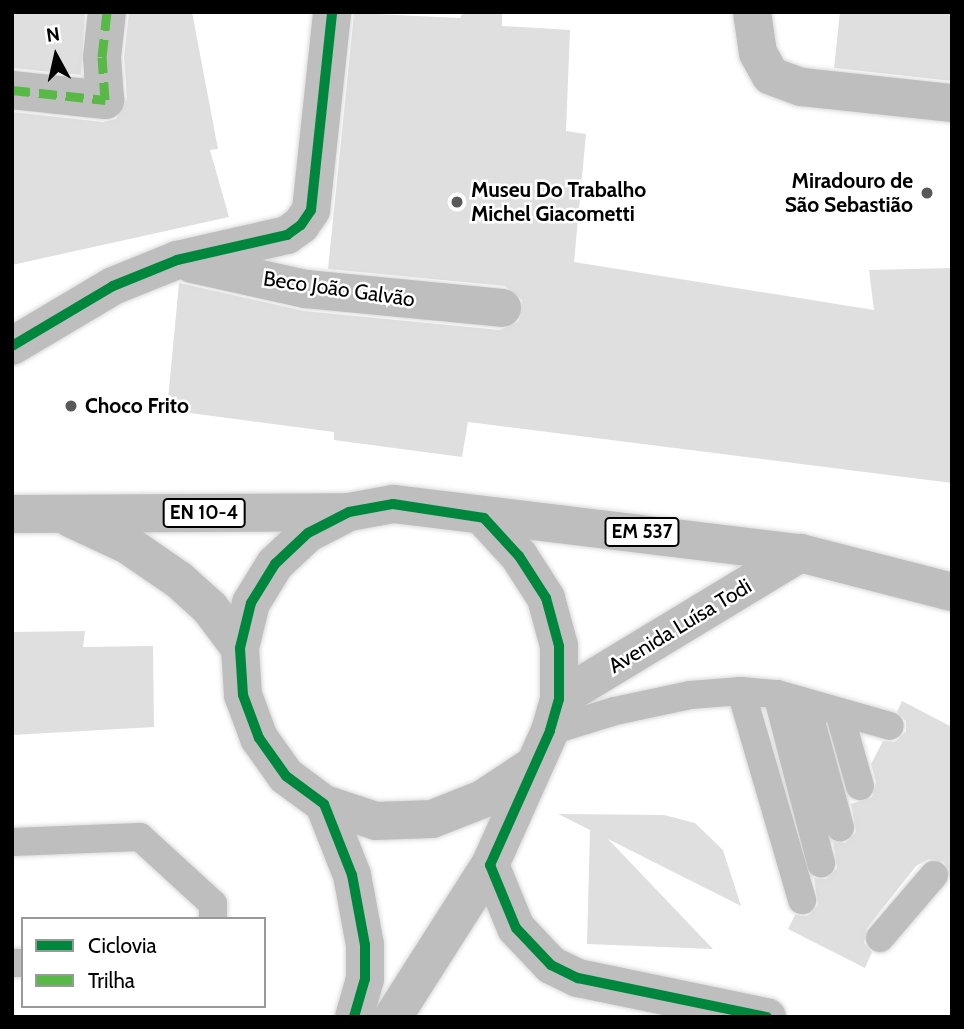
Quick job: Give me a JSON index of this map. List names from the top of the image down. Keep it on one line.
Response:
{"streets":{"main road":["Beco João Galvão","EN 10-4","EM 537","Avenida Luísa Todi"]},"crossings":[["EN 10-4","Avenida Luísa Todi"]],"places":["Miradouro de São Sebastião","Museu Do Trabalho Michel Giacometti","Choco Frito"],"legend":["Ciclovia","Trilha"],"north":"top"}
